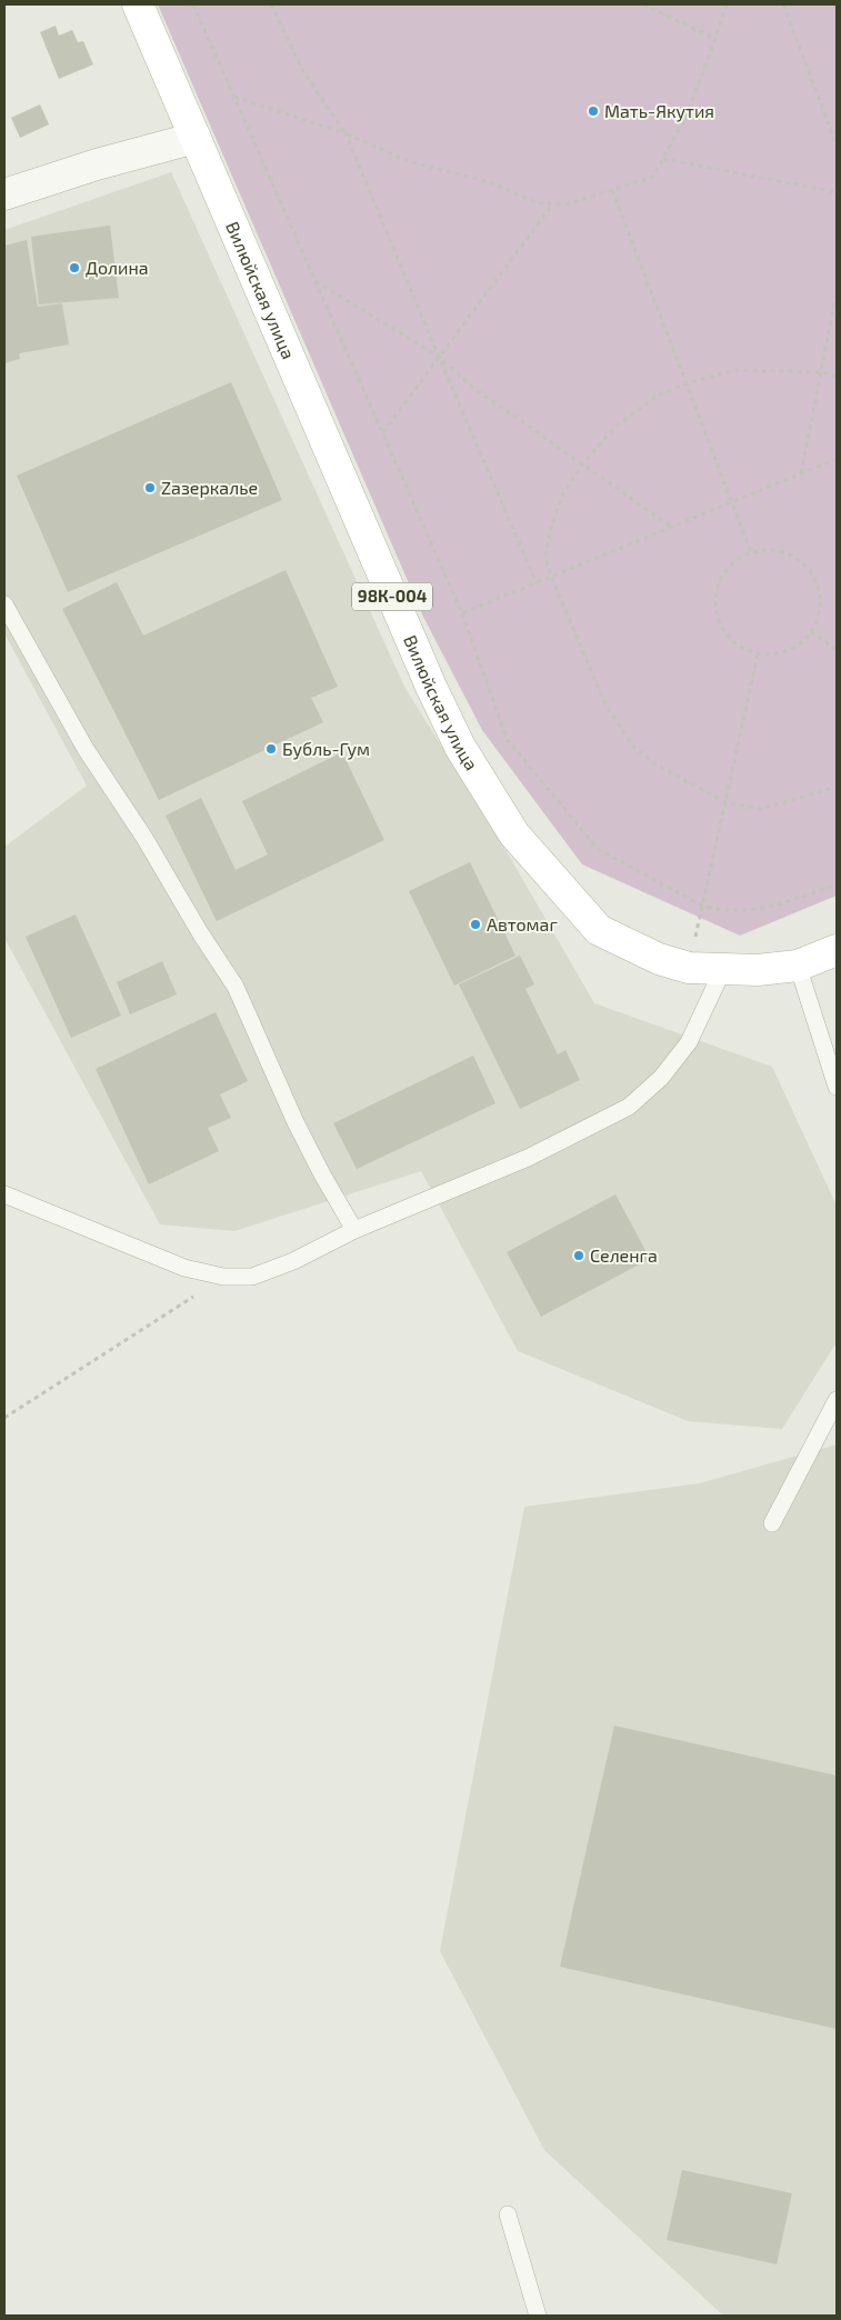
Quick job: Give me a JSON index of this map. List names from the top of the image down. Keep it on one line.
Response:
{"streets":{"main road":["Вилюйская улица","98К-004"]},"places":["Мать-Якутия","Долина","Zазеркалье","Бубль-Гум","Автомаг","Селенга"]}
